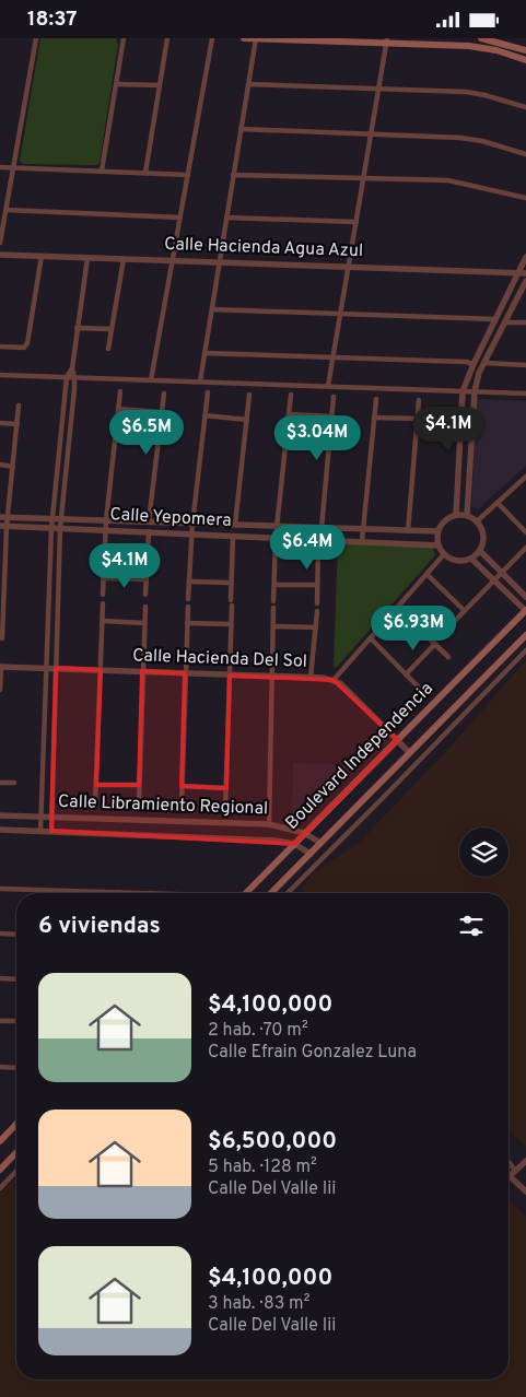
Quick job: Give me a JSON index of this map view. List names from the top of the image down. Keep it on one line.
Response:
{"streets":{"main road":["Boulevard Independencia"],"street":["Calle Hacienda Agua Azul","Calle Yepomera","Calle Hacienda Del Sol","Calle Libramiento Regional"]},"crossings":[["Boulevard Independencia","Calle Libramiento Regional"]],"page":{"status":"18:37","price":["$4.1M","$6.5M","$3.04M","$6.4M","$4.1M","$6.93M"],"heading":"6 viviendas","list":[{"name":"$4,100,000","note":"2 hab. · 70 m² · Calle Efrain Gonzalez Luna"},{"name":"$6,500,000","note":"5 hab. · 128 m² · Calle Del Valle Iii"},{"name":"$4,100,000","note":"3 hab. · 83 m² · Calle Del Valle Iii"}]}}
